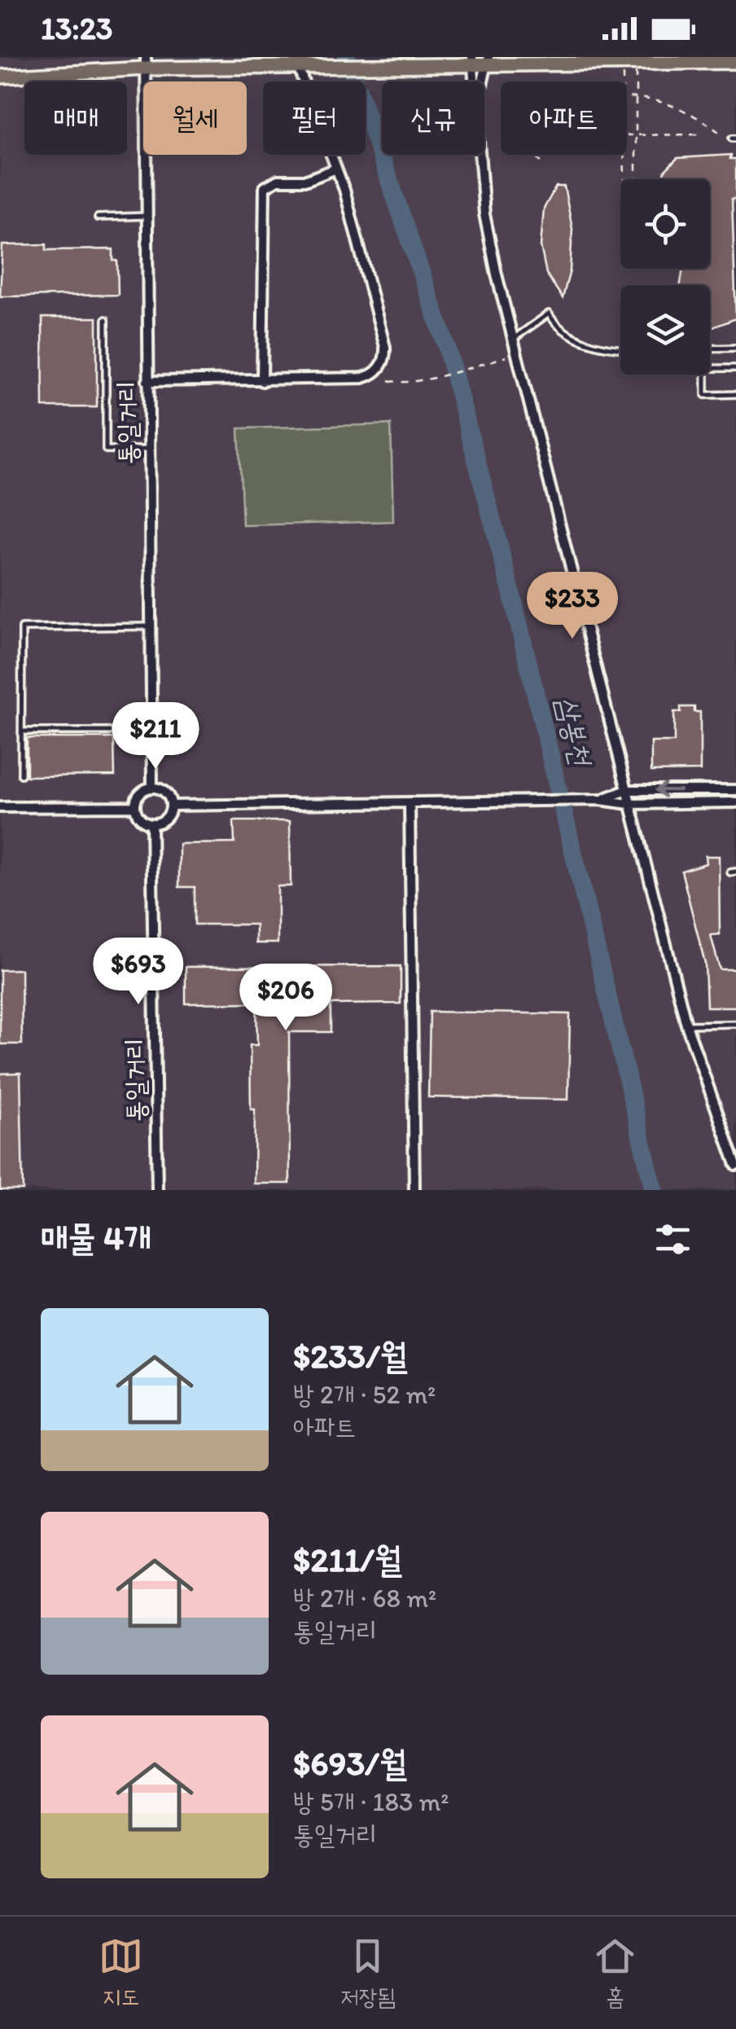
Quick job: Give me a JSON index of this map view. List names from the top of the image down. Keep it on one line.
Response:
{"streets":{"street":["통일거리"]},"water":["삼봉천"],"page":{"status":"13:23","chip":["매매","월세","필터","신규","아파트"],"price":["$233","$211","$693","$206"],"heading":"매물 4개","list":[{"name":"$233/월","note":"방 2개 · 52 m² · 아파트"},{"name":"$211/월","note":"방 2개 · 68 m² · 통일거리"},{"name":"$693/월","note":"방 5개 · 183 m² · 통일거리"}],"tabs":["지도","저장됨","홈"]}}
